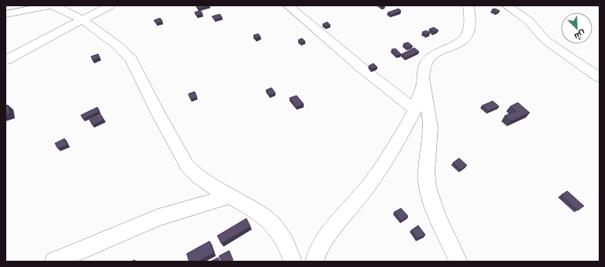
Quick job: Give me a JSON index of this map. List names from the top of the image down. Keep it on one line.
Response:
{"north":"bottom right"}
